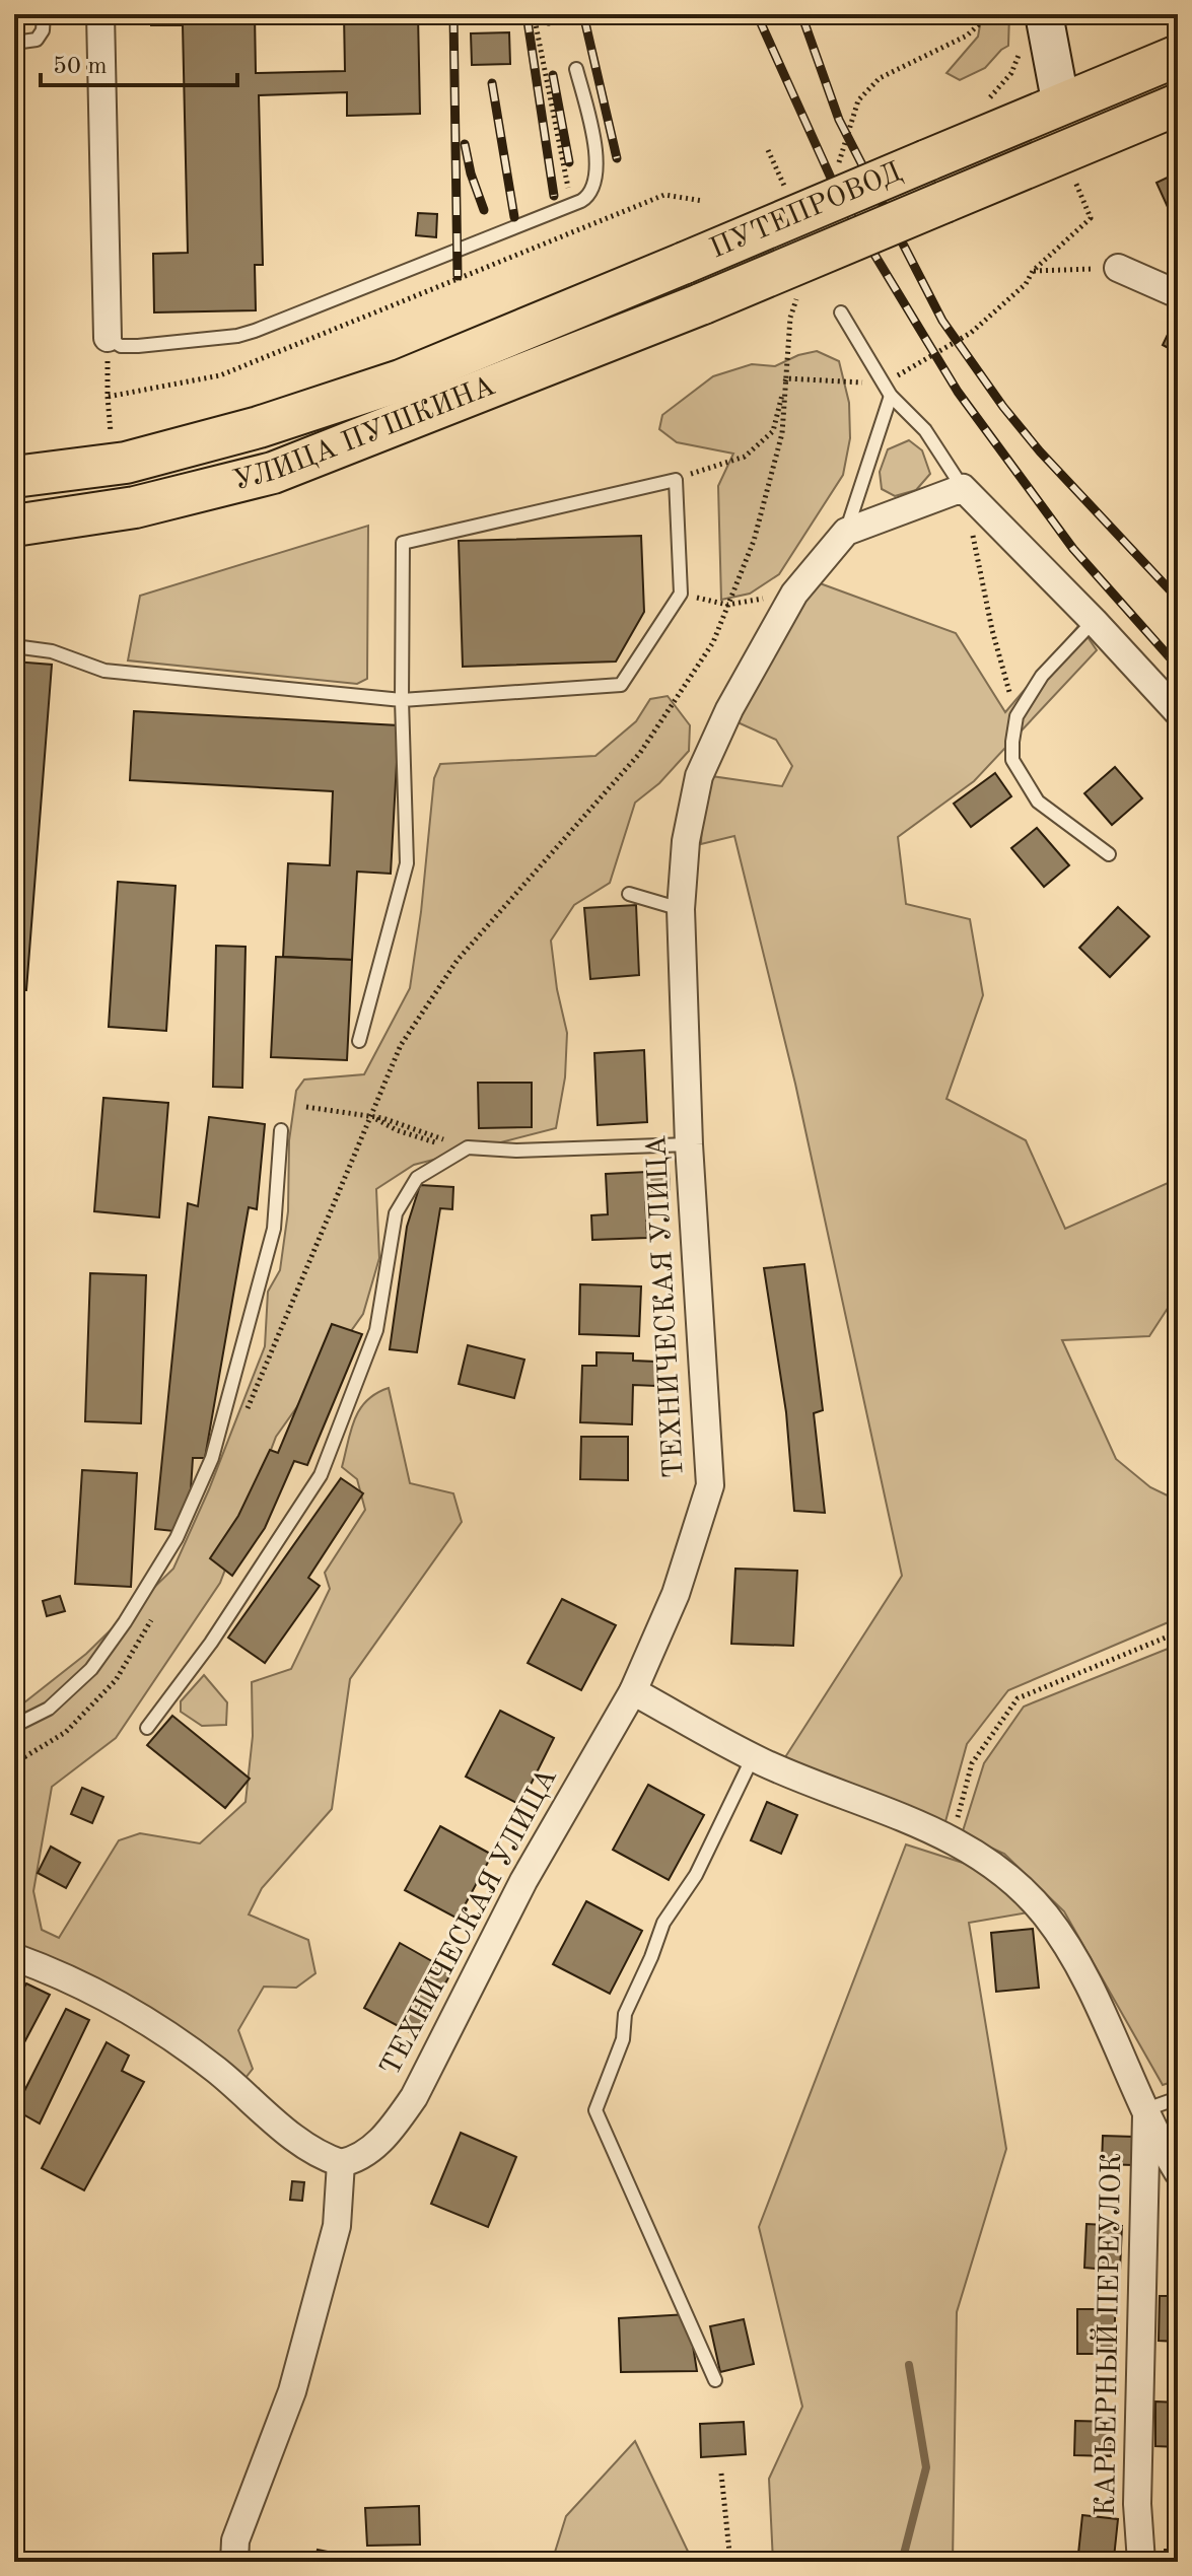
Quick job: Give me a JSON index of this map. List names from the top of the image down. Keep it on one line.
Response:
{"streets":{"main road":["ПУТЕПРОВОД","УЛИЦА ПУШКИНА"],"street":["ТЕХНИЧЕСКАЯ УЛИЦА","КАРЬЕРНЫЙ ПЕРЕУЛОК"]},"crossings":[["ПУТЕПРОВОД","УЛИЦА ПУШКИНА"]],"scale_bar":"50 m"}
